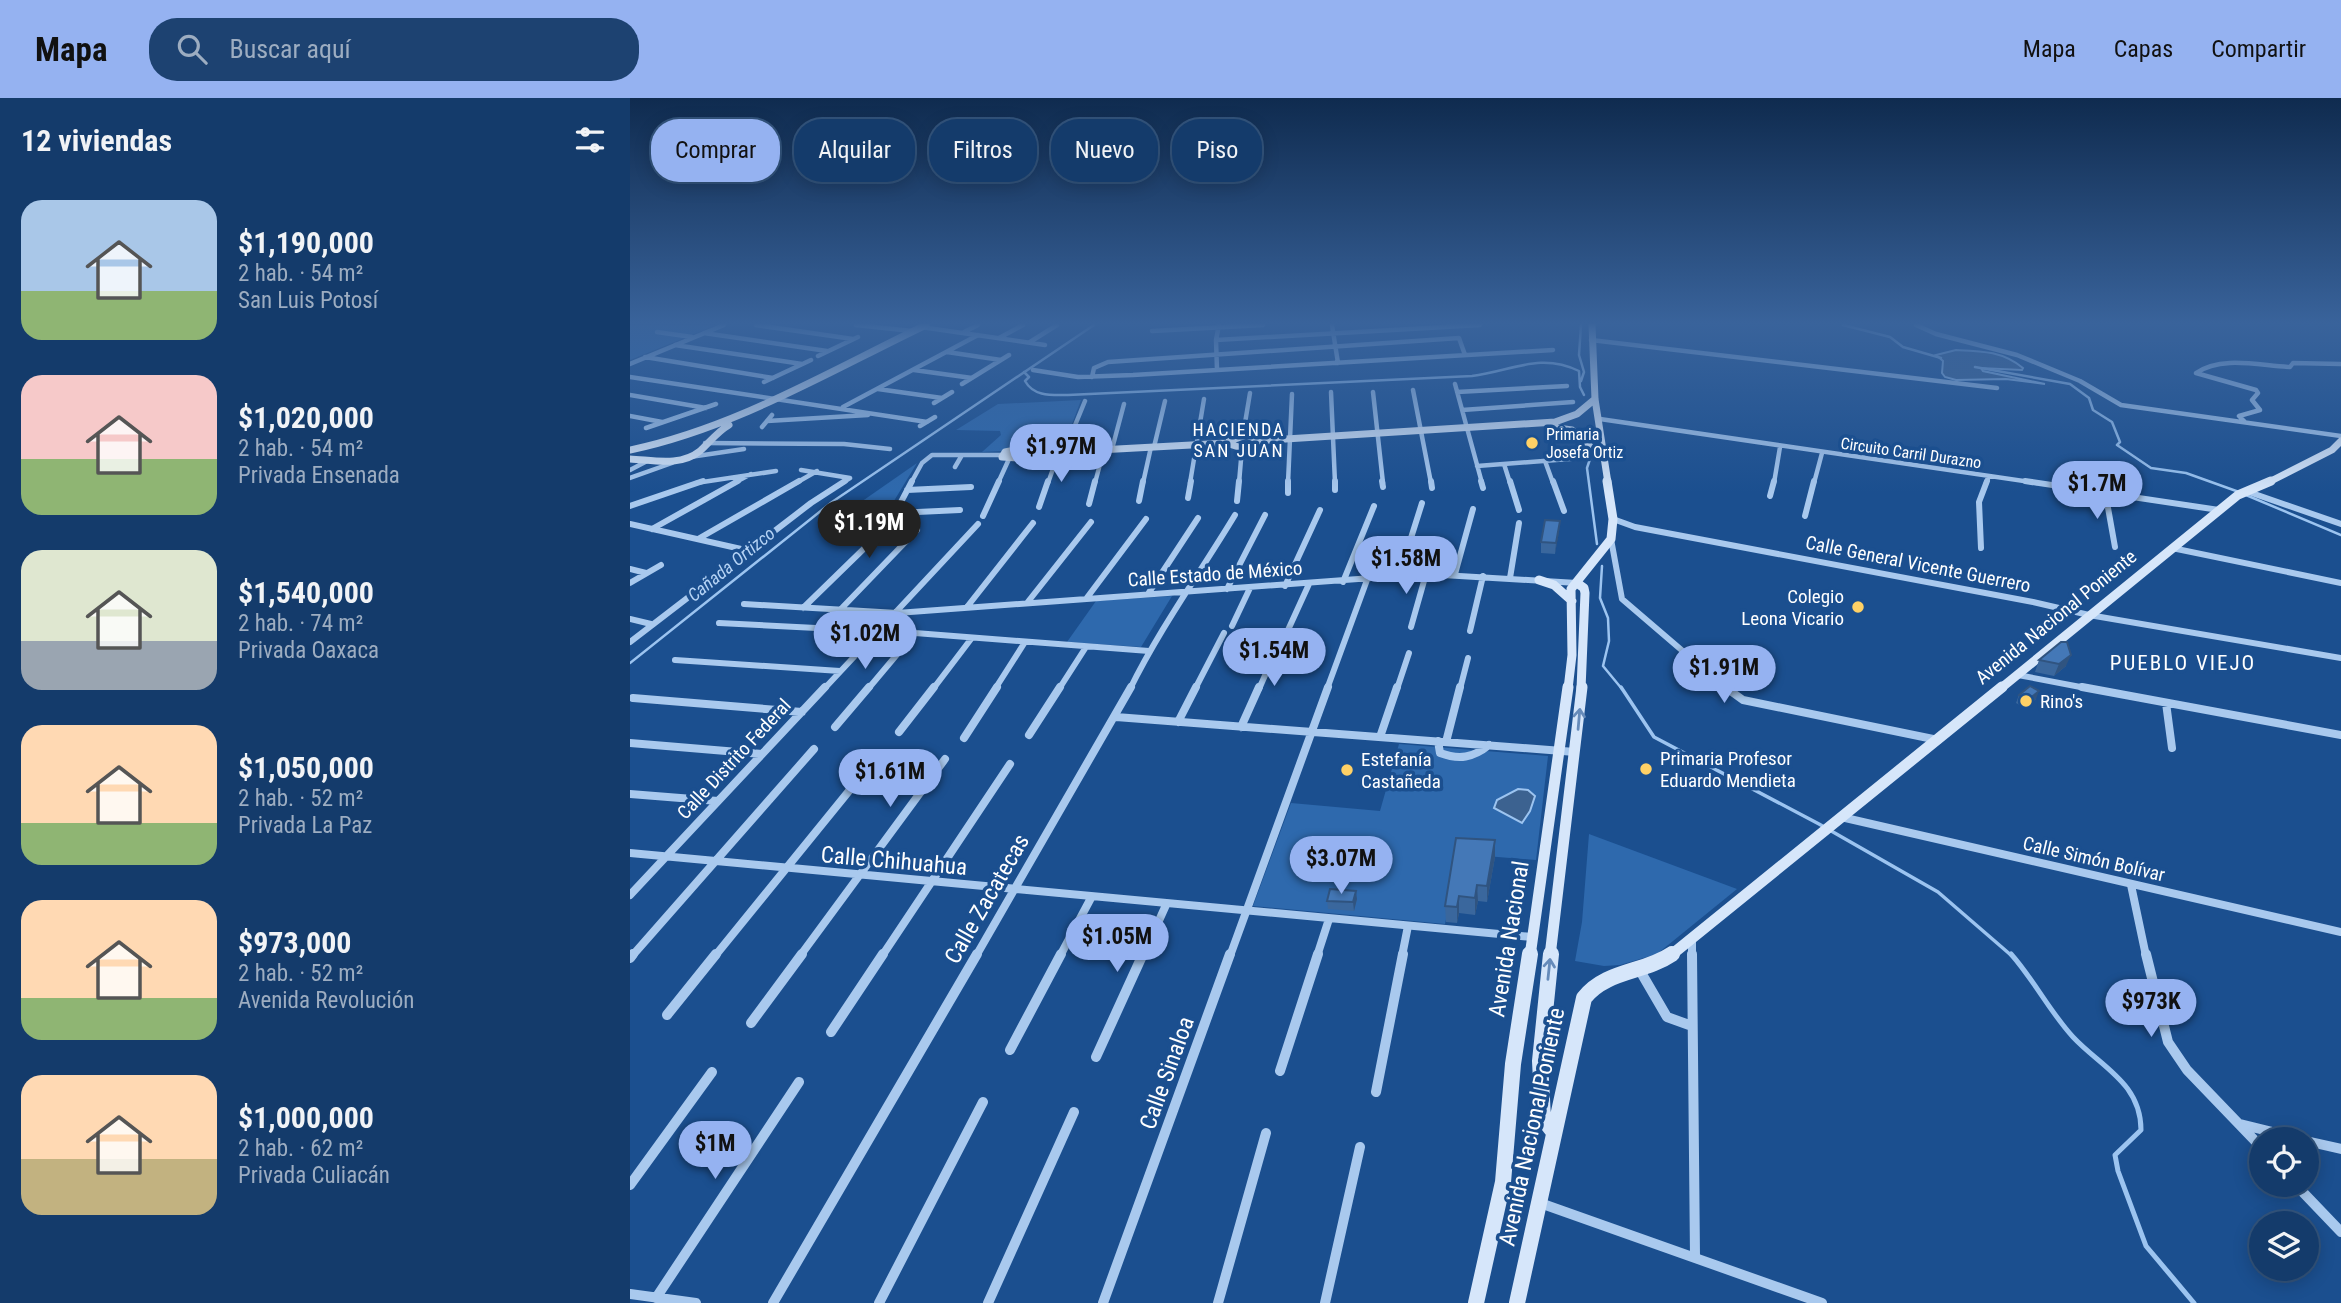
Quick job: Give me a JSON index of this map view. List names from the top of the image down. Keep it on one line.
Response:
{"streets":{"street":["Circuito Carril Durazno","Calle General Vicente Guerrero","Calle Estado de México","Avenida Nacional Poniente","Calle Distrito Federal","Calle Simón Bolívar","Calle Chihuahua","Calle Zacatecas","Avenida Nacional","Calle Sinaloa"]},"crossings":[["Circuito Carril Durazno","Avenida Nacional Poniente"],["Calle General Vicente Guerrero","Avenida Nacional Poniente"],["Calle Estado de México","Calle Distrito Federal"],["Calle Estado de México","Calle Zacatecas"],["Calle Estado de México","Avenida Nacional"],["Calle Estado de México","Calle Sinaloa"],["Avenida Nacional Poniente","Calle Simón Bolívar"],["Avenida Nacional Poniente","Avenida Nacional"],["Calle Distrito Federal","Calle Chihuahua"],["Calle Chihuahua","Calle Zacatecas"],["Calle Chihuahua","Avenida Nacional"],["Calle Chihuahua","Calle Sinaloa"]],"districts":["HACIENDA SAN JUAN","PUEBLO VIEJO"],"water":["Cañada Ortizco"],"places":["Primaria Josefa Ortiz","Colegio Leona Vicario","Rino's","Primaria Profesor Eduardo Mendieta","Estefanía Castañeda"],"page":{"header":"Mapa","search":"Buscar aquí","nav":["Mapa","Capas","Compartir"],"heading":"12 viviendas","chip":["Comprar","Alquilar","Filtros","Nuevo","Piso"],"list":[{"name":"$1,190,000","note":"2 hab. · 54 m² · San Luis Potosí"},{"name":"$1,020,000","note":"2 hab. · 54 m² · Privada Ensenada"},{"name":"$1,540,000","note":"2 hab. · 74 m² · Privada Oaxaca"},{"name":"$1,050,000","note":"2 hab. · 52 m² · Privada La Paz"},{"name":"$973,000","note":"2 hab. · 52 m² · Avenida Revolución"},{"name":"$1,000,000","note":"2 hab. · 62 m² · Privada Culiacán"}],"price":["$1.97M","$1.7M","$1.19M","$1.58M","$1.02M","$1.54M","$1.91M","$1.61M","$3.07M","$1.05M","$973K","$1M"]}}
